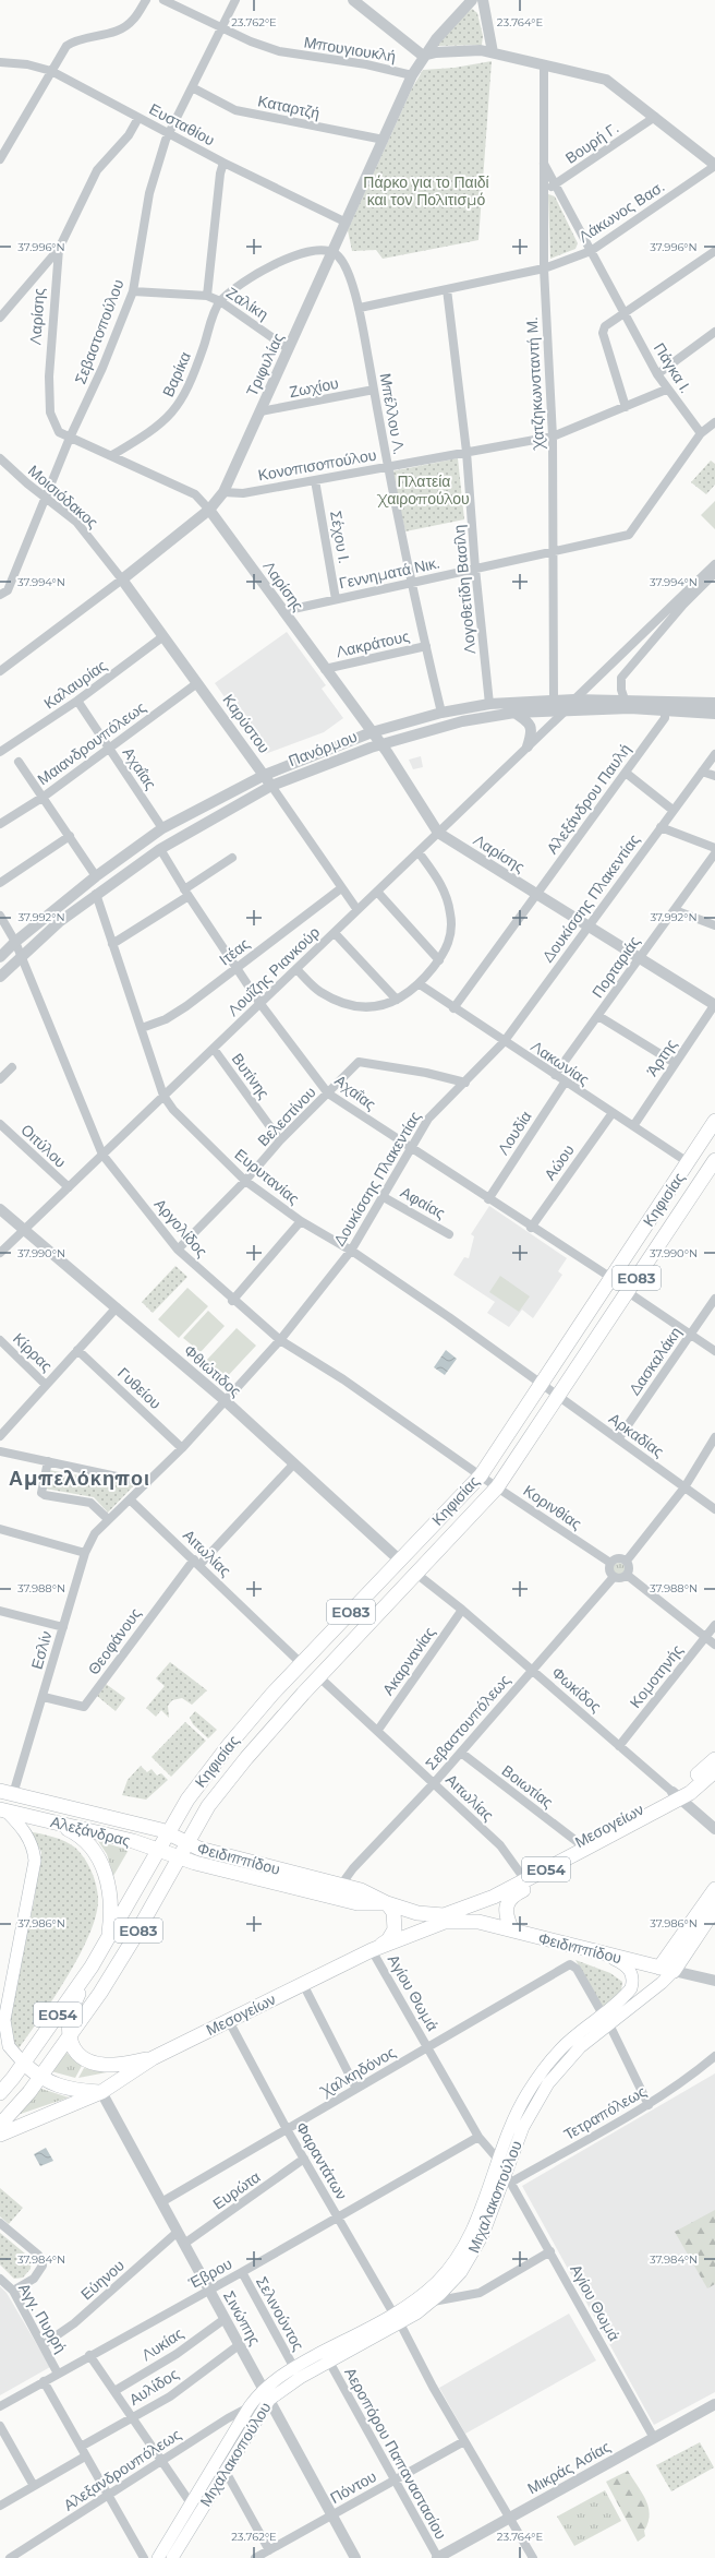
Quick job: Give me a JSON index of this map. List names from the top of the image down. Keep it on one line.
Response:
{"streets":{"main road":["Κηφισίας","ΕΟ83","Μεσογείων","Αλεξάνδρας","Φειδιππίδου","ΕΟ54","Μιχαλακοπούλου"],"street":["Μπουγιουκλή","Καταρτζή","Ευσταθίου","Βουρή Γ.","Λάκωνος Βασ.","Ζαλίκη","Λαρίσης","Σεβαστοπούλου","Τριφυλίας","Πάγκα Ι.","Βαρίκα","Χατζηκωνσταντή Μ.","Ζωχίου","Μπέλλου Λ.","Κονοπισοπούλου","Μοισιόδακος","Σέχου Ι.","Γεννηματά Νικ.","Λογοθετίδη Βασίλη","Λακράτους","Καλαυρίας","Καρύστου","Μαιανδρουπόλεως","Πανόρμου","Αχαΐας","Αλεξάνδρου Παυλή","Δουκίσσης Πλακεντίας","Ιτέας","Πορταριάς","Λουΐζης Ριανκούρ","Άρτης","Λακωνίας","Βυτίνης","Βελεστίνου","Λουδία","Οιτύλου","Αώου","Ευρυτανίας","Αφαίας","Αργολίδος","Κίρρας","Δασκαλάκη","Φθιώτιδος","Γυθείου","Αρκαδίας","Κορινθίας","Αιτωλίας","Θεοφάνους","Εσλίν","Ακαρνανίας","Κομοτηνής","Φωκίδος","Σεβαστουπόλεως","Βοιωτίας","Αγίου Θωμά","Χαλκηδόνος","Τετραπόλεως","Φαραντάτων","Ευρώτα","Έβρου","Εύηνου","Σελινούντος","Αγγ. Πυρρή","Σινώπης","Λυκίας","Αυλίδος","Αεροπόρου Παπαναστασίου","Μικράς Ασίας","Αλεξανδρουπόλεως","Πόντου"]},"crossings":[["Μπουγιουκλή","Σεβαστοπούλου"],["Μπουγιουκλή","Τριφυλίας"],["Καταρτζή","Σεβαστοπούλου"],["Καταρτζή","Τριφυλίας"],["Ευσταθίου","Λαρίσης"],["Ευσταθίου","Σεβαστοπούλου"],["Ευσταθίου","Τριφυλίας"],["Βουρή Γ.","Πάγκα Ι."],["Βουρή Γ.","Χατζηκωνσταντή Μ."],["Λάκωνος Βασ.","Πάγκα Ι."],["Λάκωνος Βασ.","Χατζηκωνσταντή Μ."],["Λάκωνος Βασ.","Μπέλλου Λ."],["Λάκωνος Βασ.","Λογοθετίδη Βασίλη"],["Ζαλίκη","Σεβαστοπούλου"],["Ζαλίκη","Τριφυλίας"],["Ζαλίκη","Βαρίκα"],["Λαρίσης","Σεβαστοπούλου"],["Λαρίσης","Τριφυλίας"],["Λαρίσης","Βαρίκα"],["Λαρίσης","Γεννηματά Νικ."],["Λαρίσης","Λακράτους"],["Λαρίσης","Πανόρμου"],["Λαρίσης","Αλεξάνδρου Παυλή"],["Λαρίσης","Δουκίσσης Πλακεντίας"],["Λαρίσης","Πορταριάς"],["Λαρίσης","Λουΐζης Ριανκούρ"],["Λαρίσης","Άρτης"],["Σεβαστοπούλου","Μοισιόδακος"],["Τριφυλίας","Ζωχίου"],["Τριφυλίας","Μπέλλου Λ."],["Τριφυλίας","Κονοπισοπούλου"],["Τριφυλίας","Μοισιόδακος"],["Τριφυλίας","Καρύστου"],["Πάγκα Ι.","Χατζηκωνσταντή Μ."],["Πάγκα Ι.","Κονοπισοπούλου"],["Πάγκα Ι.","Γεννηματά Νικ."],["Χατζηκωνσταντή Μ.","Κονοπισοπούλου"],["Χατζηκωνσταντή Μ.","Γεννηματά Νικ."],["Χατζηκωνσταντή Μ.","Πανόρμου"],["Ζωχίου","Μπέλλου Λ."],["Μπέλλου Λ.","Κονοπισοπούλου"],["Μπέλλου Λ.","Γεννηματά Νικ."],["Μπέλλου Λ.","Λακράτους"],["Μπέλλου Λ.","Πανόρμου"],["Κονοπισοπούλου","Σέχου Ι."],["Κονοπισοπούλου","Λογοθετίδη Βασίλη"],["Μοισιόδακος","Καρύστου"],["Σέχου Ι.","Γεννηματά Νικ."],["Γεννηματά Νικ.","Λογοθετίδη Βασίλη"],["Λογοθετίδη Βασίλη","Πανόρμου"],["Καλαυρίας","Καρύστου"],["Καλαυρίας","Αχαΐας"],["Καρύστου","Μαιανδρουπόλεως"],["Καρύστου","Πανόρμου"],["Καρύστου","Ιτέας"],["Καρύστου","Λουΐζης Ριανκούρ"],["Μαιανδρουπόλεως","Αχαΐας"],["Πανόρμου","Αχαΐας"],["Πανόρμου","Αλεξάνδρου Παυλή"],["Πανόρμου","Λουΐζης Ριανκούρ"],["Πανόρμου","Ευρυτανίας"],["Πανόρμου","Αργολίδος"],["Αχαΐας","Δουκίσσης Πλακεντίας"],["Αχαΐας","Ιτέας"],["Αχαΐας","Λουΐζης Ριανκούρ"],["Αχαΐας","Βελεστίνου"],["Αχαΐας","Λουδία"],["Αχαΐας","Αώου"],["Αχαΐας","Κηφισίας"],["Αλεξάνδρου Παυλή","Λακωνίας"],["Δουκίσσης Πλακεντίας","Λακωνίας"],["Δουκίσσης Πλακεντίας","Βελεστίνου"],["Δουκίσσης Πλακεντίας","Ευρυτανίας"],["Δουκίσσης Πλακεντίας","Αφαίας"],["Δουκίσσης Πλακεντίας","Αργολίδος"],["Δουκίσσης Πλακεντίας","Φθιώτιδος"],["Δουκίσσης Πλακεντίας","Γυθείου"],["Δουκίσσης Πλακεντίας","Αιτωλίας"],["Δουκίσσης Πλακεντίας","Εσλίν"],["Ιτέας","Ευρυτανίας"],["Πορταριάς","Λακωνίας"],["Λουΐζης Ριανκούρ","Βυτίνης"],["Λουΐζης Ριανκούρ","Οιτύλου"],["Λουΐζης Ριανκούρ","Ευρυτανίας"],["Λουΐζης Ριανκούρ","Αργολίδος"],["Λουΐζης Ριανκούρ","Φθιώτιδος"],["Άρτης","Λακωνίας"],["Λακωνίας","Λουδία"],["Λακωνίας","Αώου"],["Λακωνίας","Κηφισίας"],["Βυτίνης","Βελεστίνου"],["Βελεστίνου","Ευρυτανίας"],["Βελεστίνου","Αργολίδος"],["Ευρυτανίας","Κηφισίας"],["Ευρυτανίας","Αρκαδίας"],["Κηφισίας","Αργολίδος"],["Κηφισίας","ΕΟ83"],["Κηφισίας","Φθιώτιδος"],["Κηφισίας","Αρκαδίας"],["Κηφισίας","Κορινθίας"],["Κηφισίας","Αιτωλίας"],["Κηφισίας","Φωκίδος"],["Κηφισίας","Αλεξάνδρας"],["Κηφισίας","Φειδιππίδου"],["Κηφισίας","ΕΟ54"],["Αργολίδος","Κορινθίας"],["ΕΟ83","Αλεξάνδρας"],["ΕΟ83","Φειδιππίδου"],["Δασκαλάκη","Αρκαδίας"],["Φθιώτιδος","Θεοφάνους"],["Κορινθίας","Σεβαστουπόλεως"],["Αιτωλίας","Θεοφάνους"],["Αιτωλίας","Ακαρνανίας"],["Αιτωλίας","Σεβαστουπόλεως"],["Αιτωλίας","Μεσογείων"],["Θεοφάνους","Εσλίν"],["Εσλίν","Αλεξάνδρας"],["Ακαρνανίας","Φωκίδος"],["Κομοτηνής","Φωκίδος"],["Φωκίδος","Σεβαστουπόλεως"],["Φωκίδος","Μεσογείων"],["Σεβαστουπόλεως","Βοιωτίας"],["Σεβαστουπόλεως","Φειδιππίδου"],["Βοιωτίας","Μεσογείων"],["Μεσογείων","Φειδιππίδου"],["Μεσογείων","Αγίου Θωμά"],["Μεσογείων","Φαραντάτων"],["Μεσογείων","Σινώπης"],["Αλεξάνδρας","Φειδιππίδου"],["Αλεξάνδρας","ΕΟ54"],["Φειδιππίδου","Μιχαλακοπούλου"],["Αγίου Θωμά","Χαλκηδόνος"],["Αγίου Θωμά","Τετραπόλεως"],["Αγίου Θωμά","Μιχαλακοπούλου"],["Αγίου Θωμά","Έβρου"],["Αγίου Θωμά","Μικράς Ασίας"],["Χαλκηδόνος","Φαραντάτων"],["Χαλκηδόνος","Μιχαλακοπούλου"],["Χαλκηδόνος","Σινώπης"],["Τετραπόλεως","Μιχαλακοπούλου"],["Φαραντάτων","Ευρώτα"],["Φαραντάτων","Μιχαλακοπούλου"],["Φαραντάτων","Έβρου"],["Φαραντάτων","Μικράς Ασίας"],["Φαραντάτων","Πόντου"],["Ευρώτα","Σινώπης"],["Μιχαλακοπούλου","Σελινούντος"],["Μιχαλακοπούλου","Σινώπης"],["Μιχαλακοπούλου","Αεροπόρου Παπαναστασίου"],["Μιχαλακοπούλου","Αλεξανδρουπόλεως"],["Έβρου","Σελινούντος"],["Έβρου","Αγγ. Πυρρή"],["Έβρου","Σινώπης"],["Εύηνου","Αγγ. Πυρρή"],["Εύηνου","Σινώπης"],["Σινώπης","Λυκίας"],["Σινώπης","Αυλίδος"],["Σινώπης","Πόντου"],["Αεροπόρου Παπαναστασίου","Μικράς Ασίας"],["Αεροπόρου Παπαναστασίου","Πόντου"]],"districts":["Αμπελόκηποι"],"parks":["Πάρκο για το Παιδί και τον Πολιτισμό","Πλατεία Χαιροπούλου"],"coordinates":["23.762°E","23.764°E","37.996°N","37.994°N","37.992°N","37.990°N","37.988°N","37.986°N","37.984°N"]}
